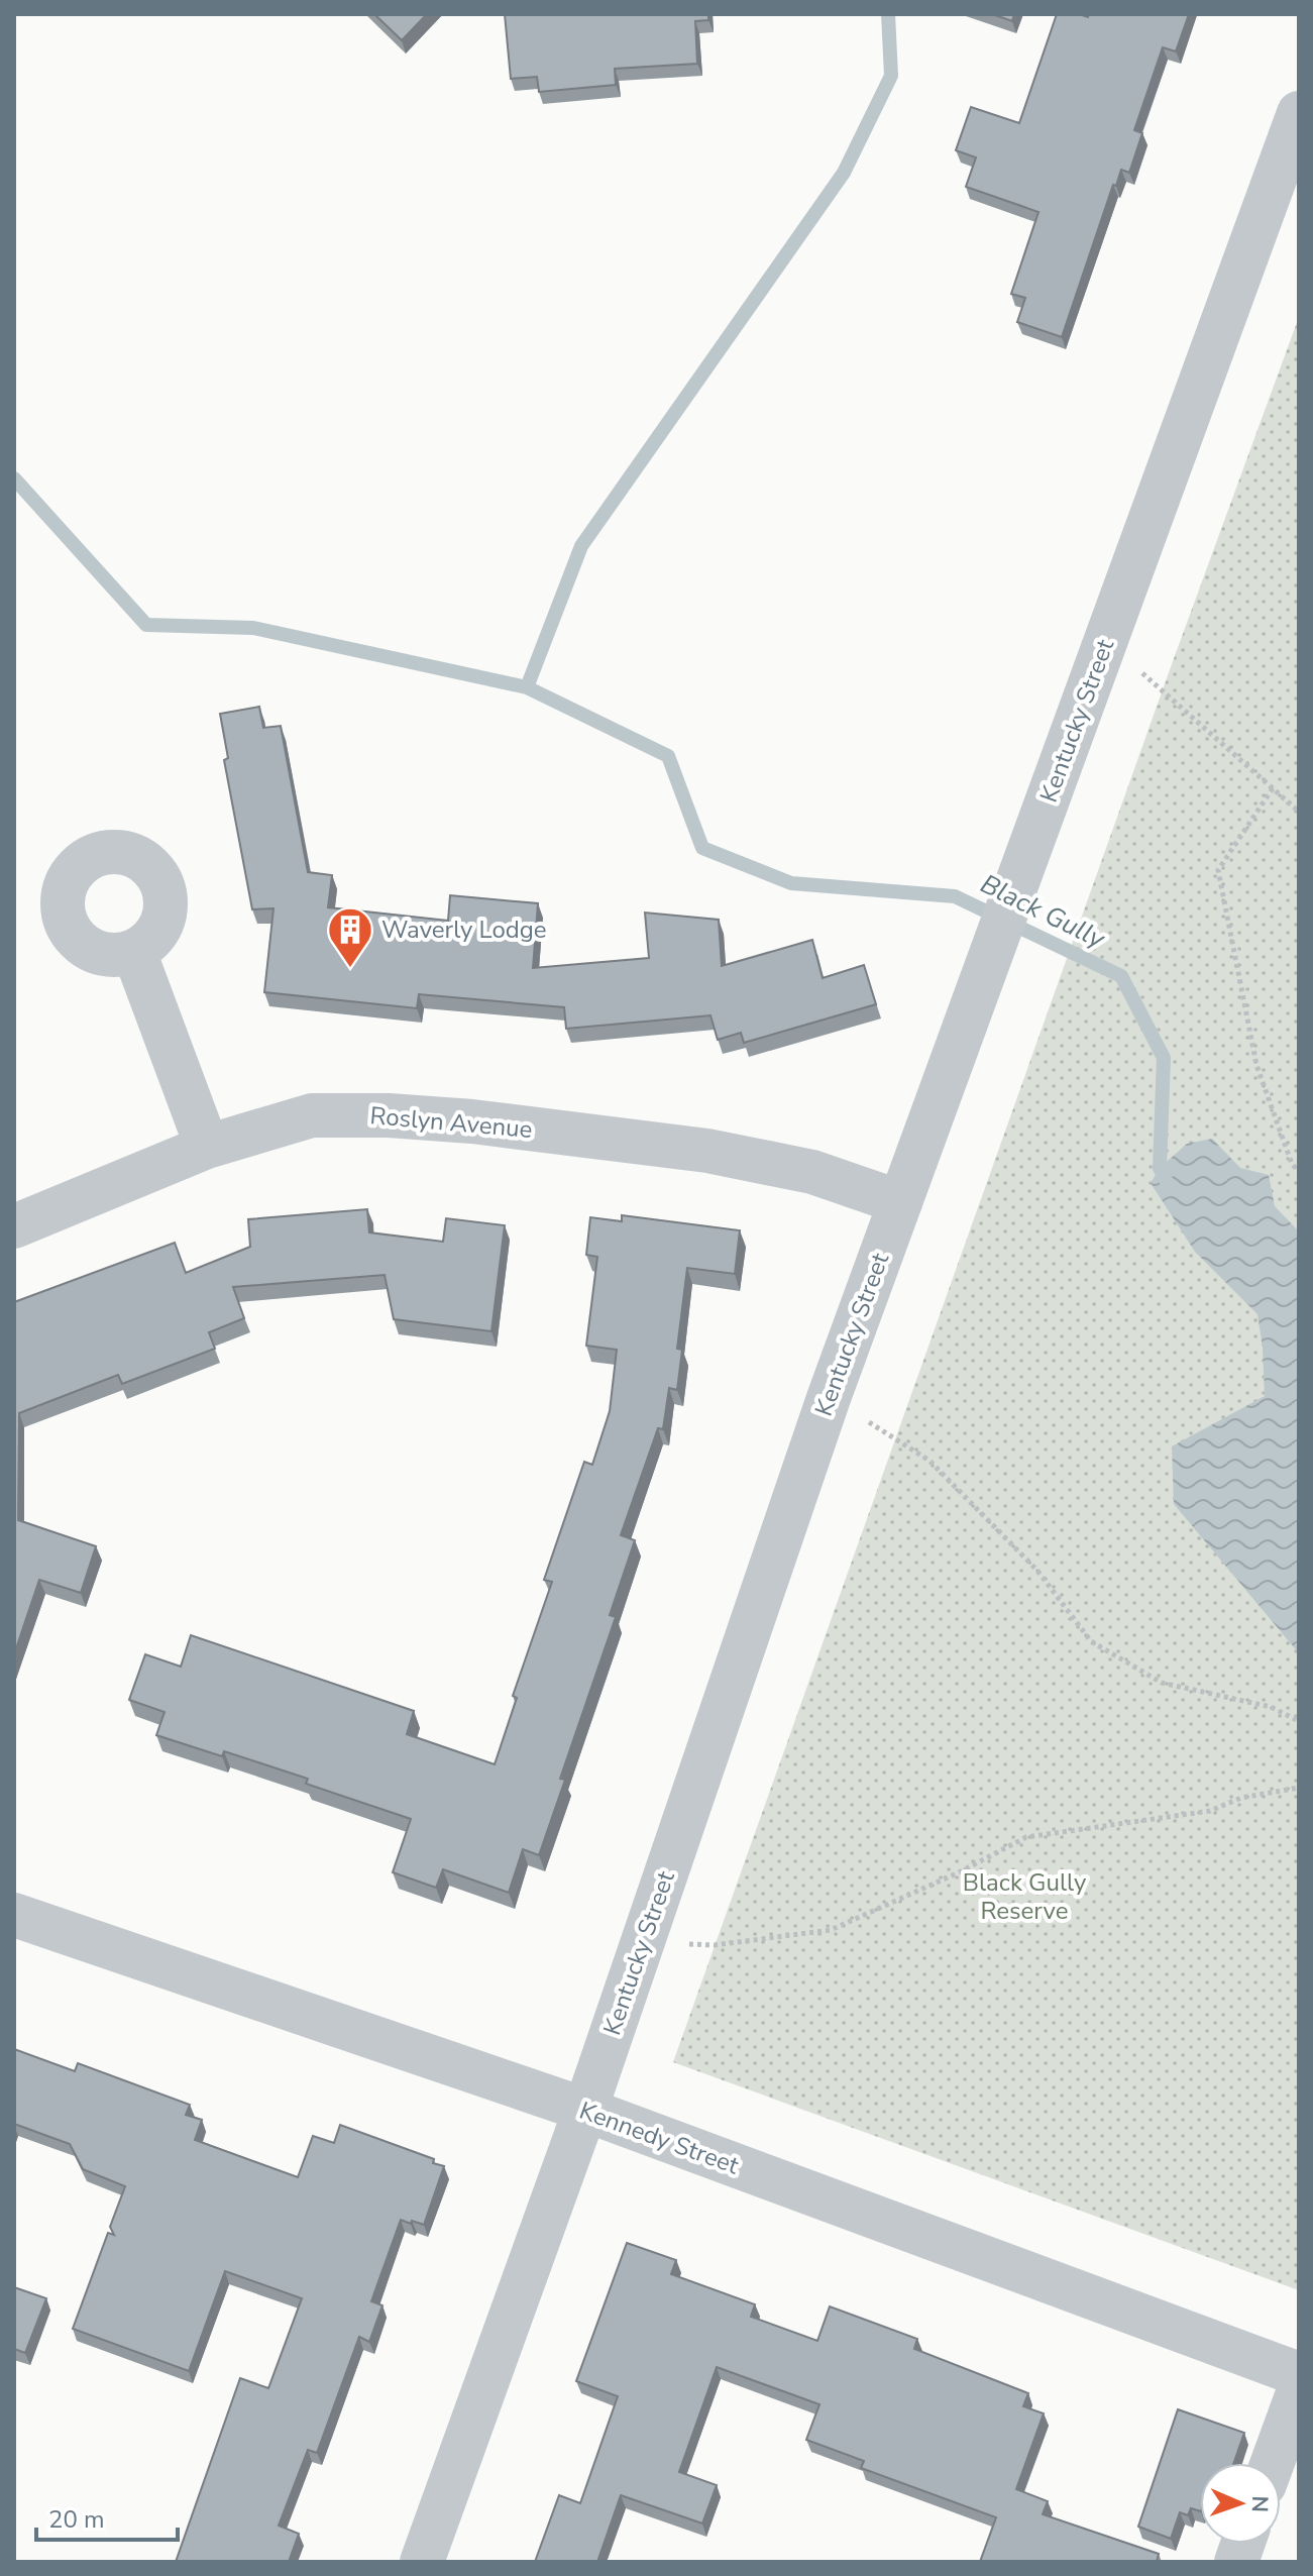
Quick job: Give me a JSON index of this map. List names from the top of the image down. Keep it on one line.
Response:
{"streets":{"street":["Kentucky Street","Roslyn Avenue","Kennedy Street"]},"crossings":[["Kentucky Street","Roslyn Avenue"],["Kentucky Street","Kennedy Street"]],"water":["Black Gully"],"parks":["Black Gully Reserve"],"places":{"building":["Waverly Lodge"]},"scale_bar":"20 m","north":"right"}
